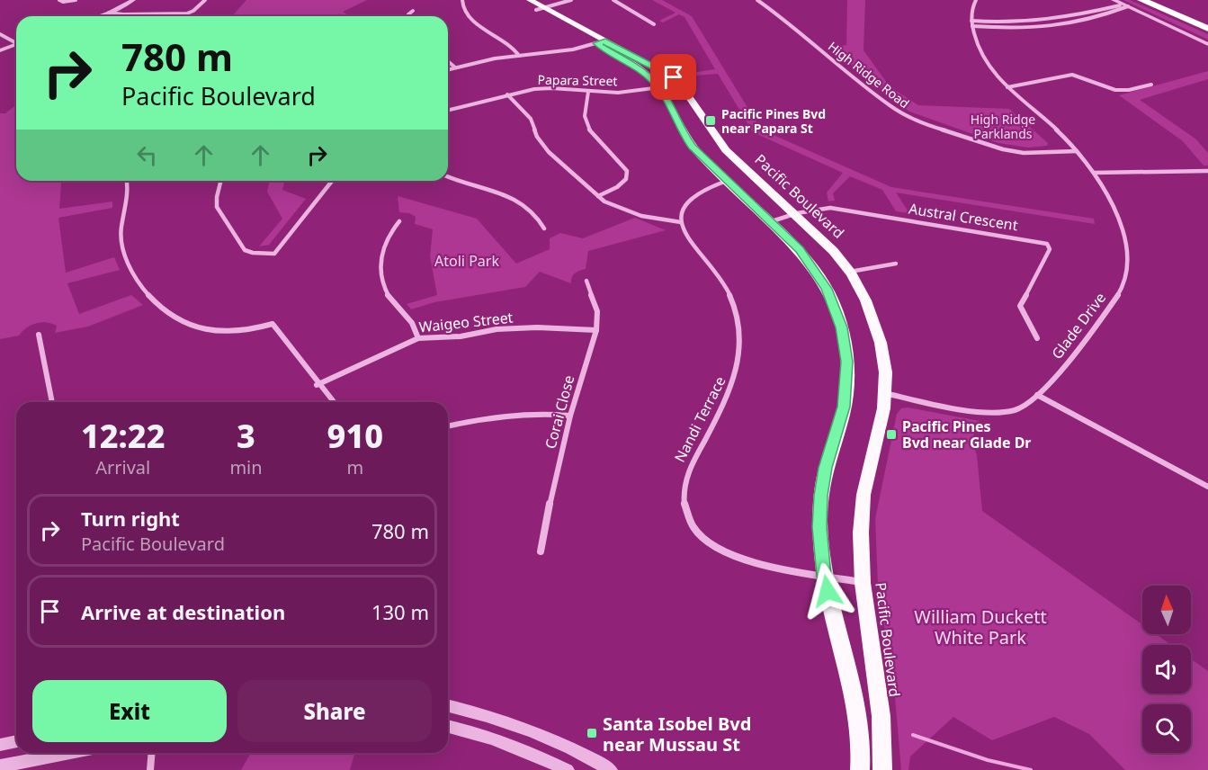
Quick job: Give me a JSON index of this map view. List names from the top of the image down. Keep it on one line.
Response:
{"streets":{"main road":["Pacific Boulevard"],"street":["High Ridge Road","Papara Street","Austral Crescent","Waigeo Street","Glade Drive","Corai Close","Nandi Terrace"]},"crossings":[["High Ridge Road","Glade Drive"],["Papara Street","Pacific Boulevard"],["Pacific Boulevard","Austral Crescent"],["Pacific Boulevard","Glade Drive"],["Pacific Boulevard","Nandi Terrace"],["Waigeo Street","Corai Close"]],"parks":["High Ridge Parklands","Atoli Park","William Duckett White Park"],"places":{"transit":["Pacific Pines Bvd near Papara St","Pacific Pines Bvd near Glade Dr","Santa Isobel Bvd near Mussau St"]},"north":"top","page":{"turn":["780 m","Pacific Boulevard"],"eta":["12:22","Arrival","3","min","910","m"],"list":[{"name":"Turn right","note":"Pacific Boulevard","value":"780 m"},{"name":"Arrive at destination","value":"130 m"}],"buttons":["Exit","Share"]}}
